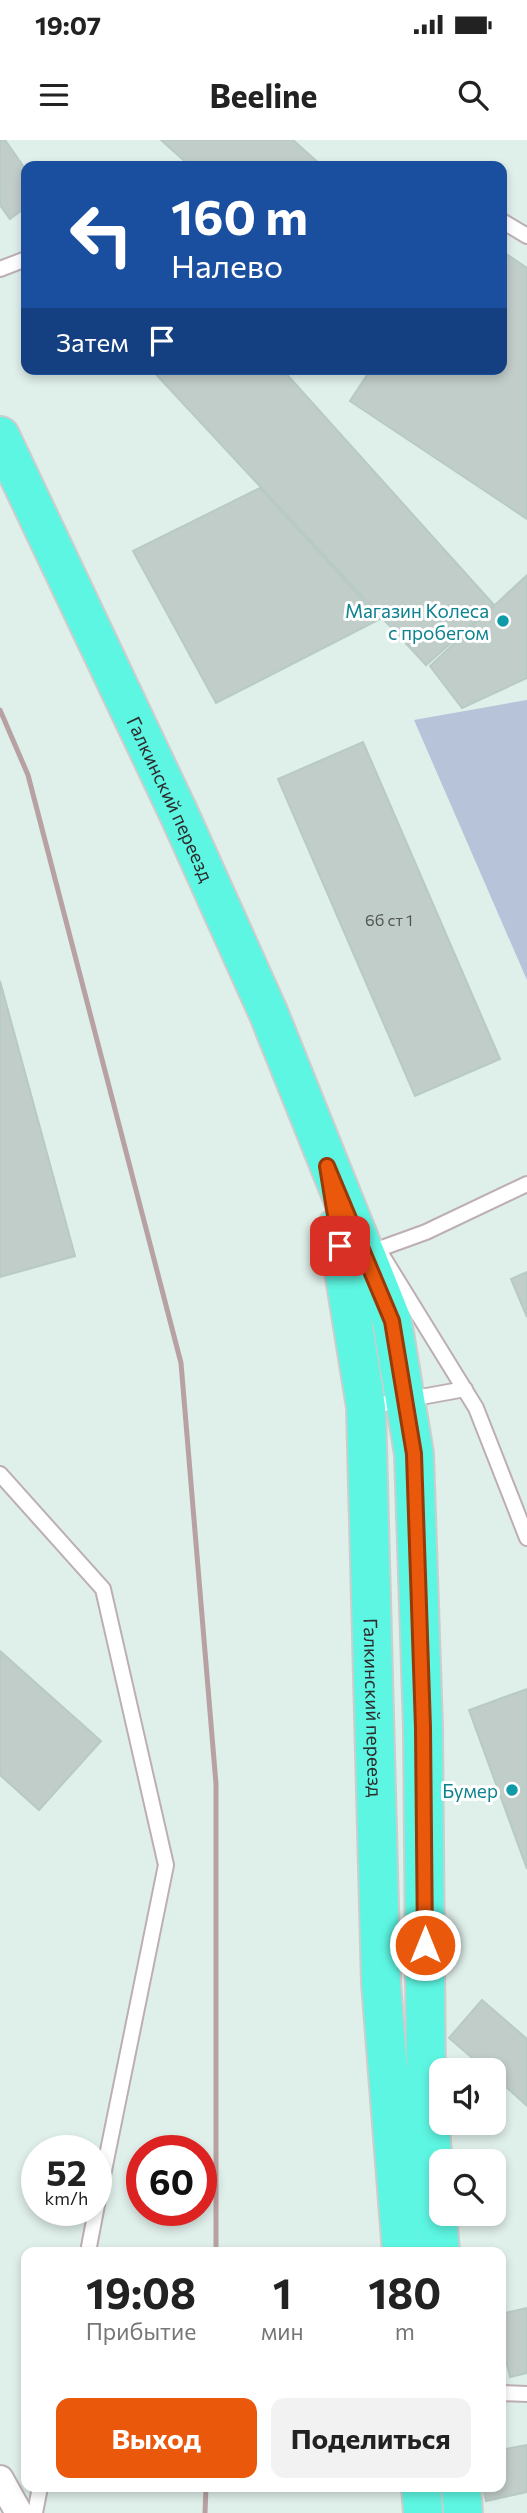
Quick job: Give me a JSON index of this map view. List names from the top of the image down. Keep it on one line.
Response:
{"streets":{"main road":["Галкинский переезд"]},"places":["Магазин Колеса с пробегом","Бумер"],"house_numbers":["6б ст 1"],"page":{"status":"19:07","header":"Beeline","turn":["160 m","Налево"],"then":"Затем","speed":"52 km/h","limit":"60","eta":["19:08","Прибытие","1","мин","180","m"],"buttons":["Выход","Поделиться"]}}
